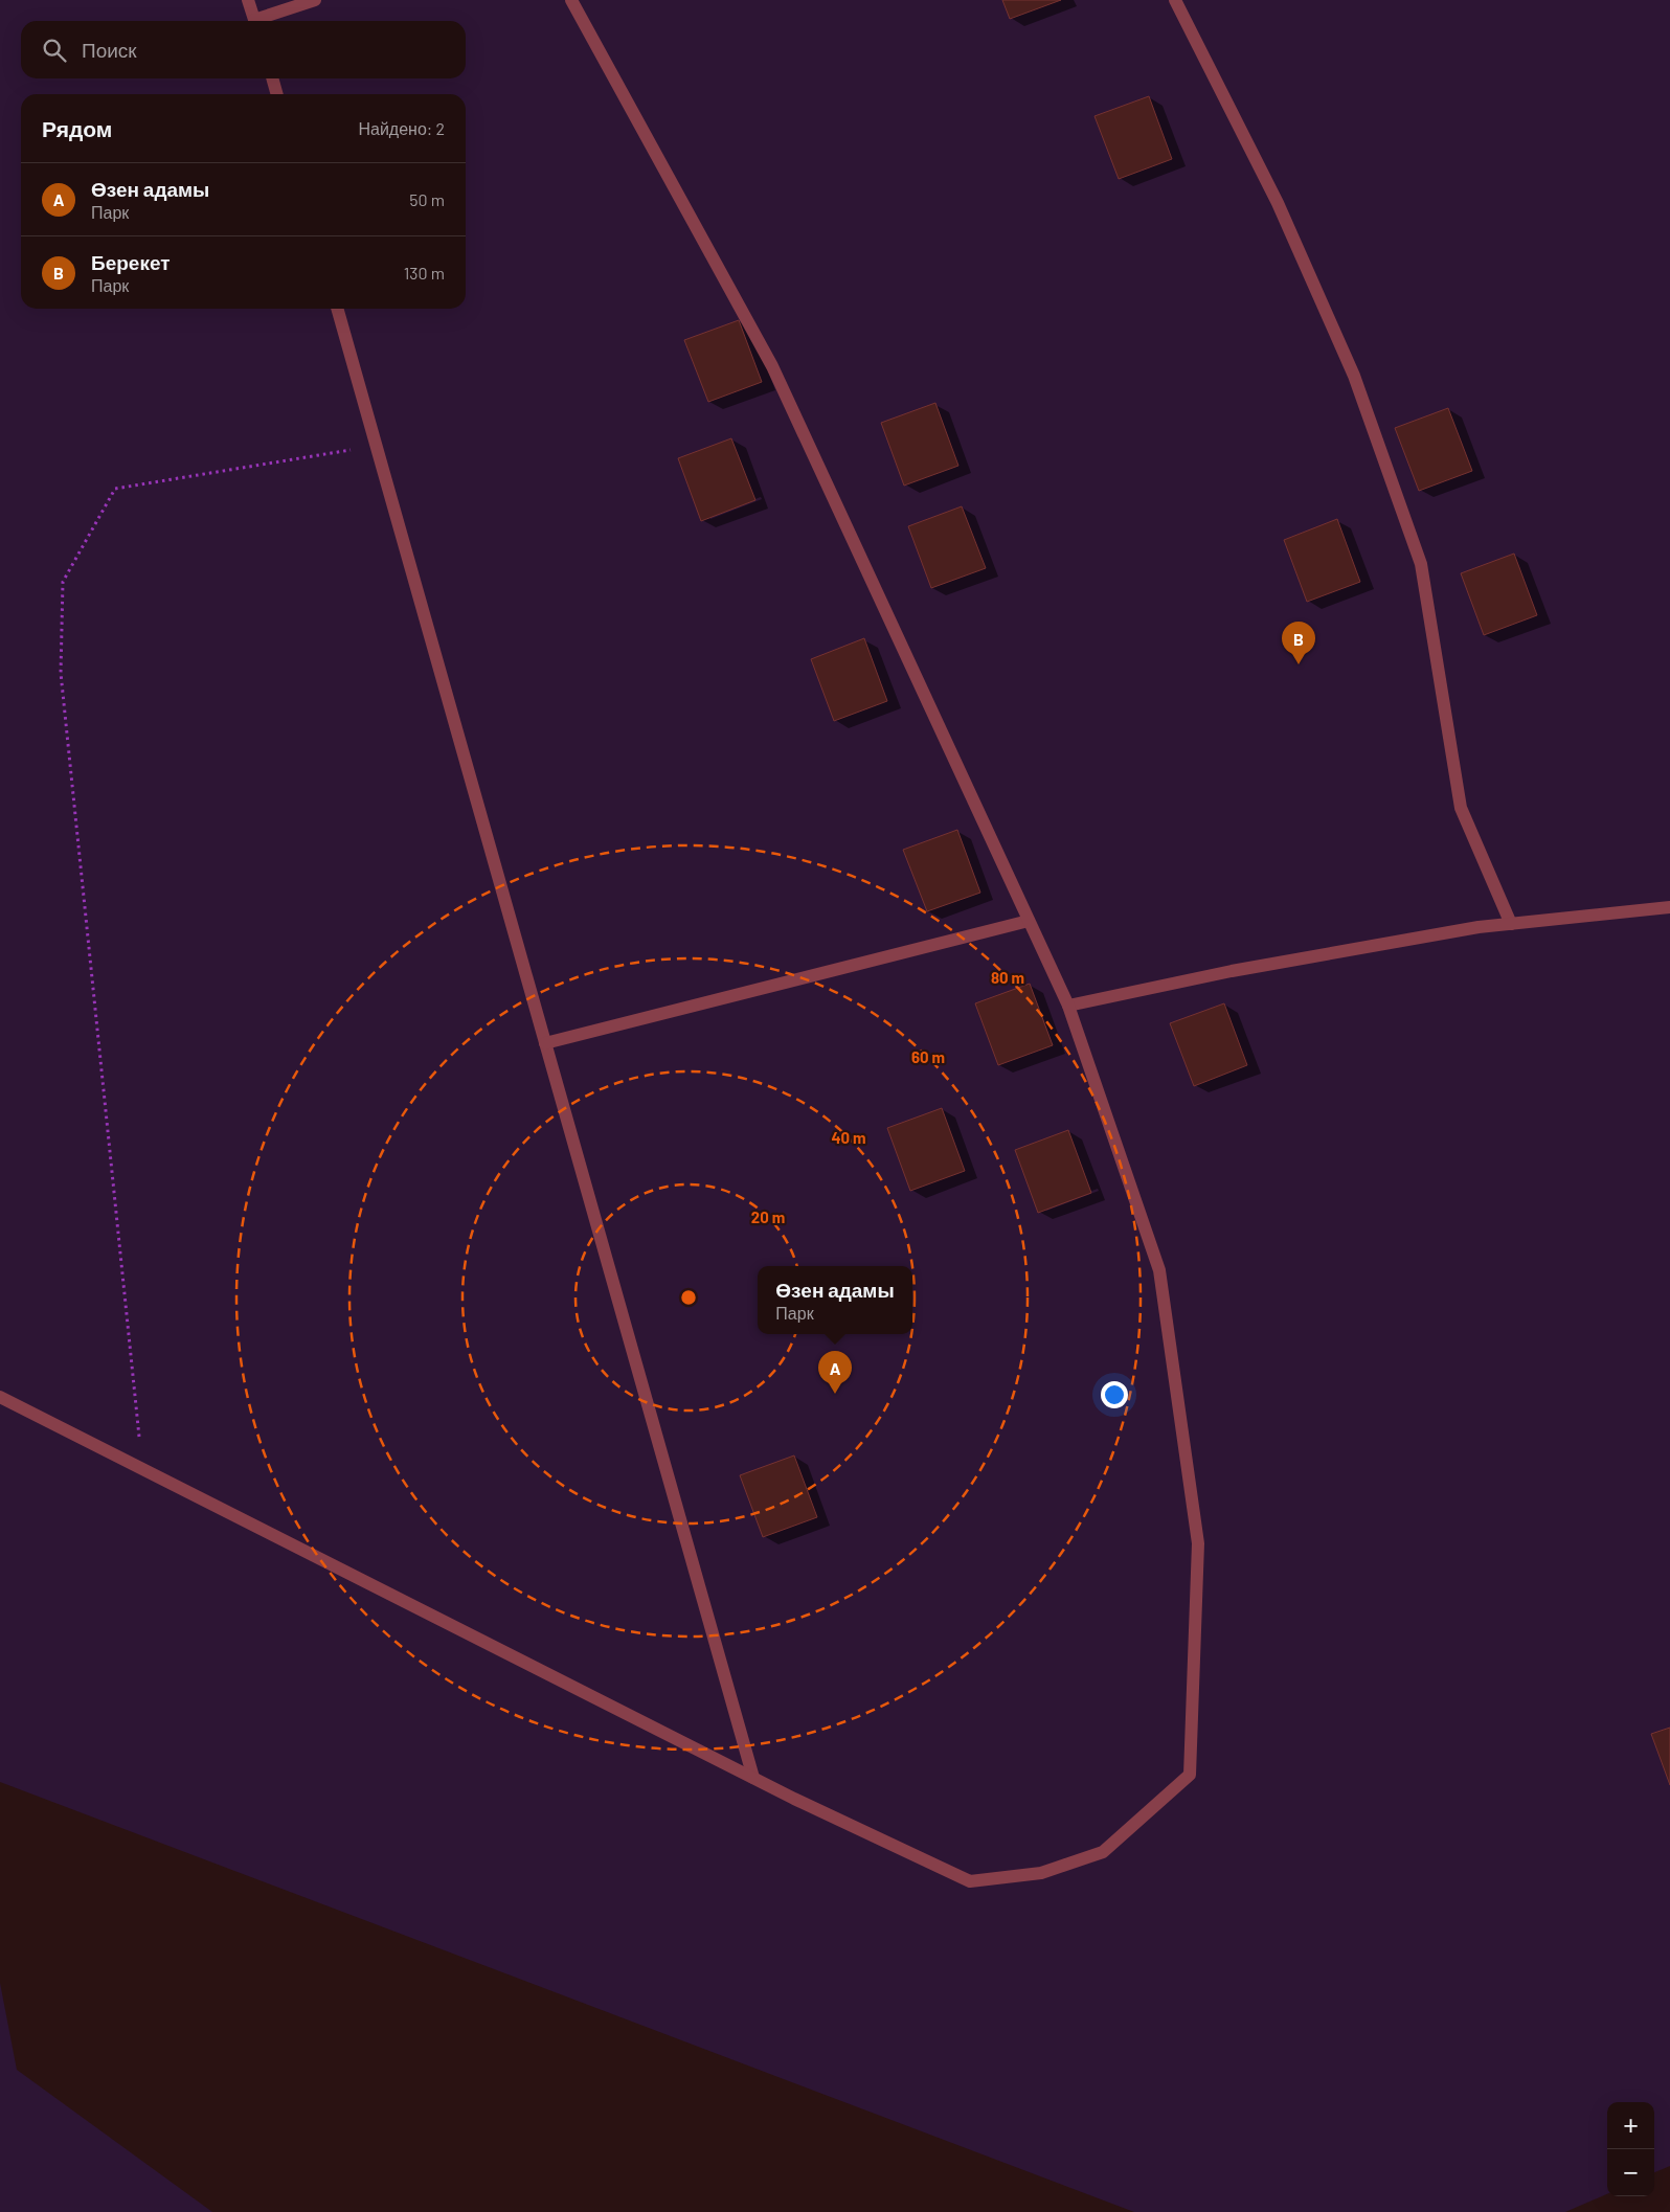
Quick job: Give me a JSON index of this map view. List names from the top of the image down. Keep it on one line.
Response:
{"page":{"search":"Поиск","heading":["Рядом","Найдено: 2"],"list":[{"mark":"A","name":"Өзен адамы","note":"Парк","value":"50 m"},{"mark":"B","name":"Берекет","note":"Парк","value":"130 m"}],"pins":["B","A"],"popup":["Өзен адамы","Парк"],"map_buttons":["+","−"]},"rings":["80 m","60 m","40 m","20 m"]}
